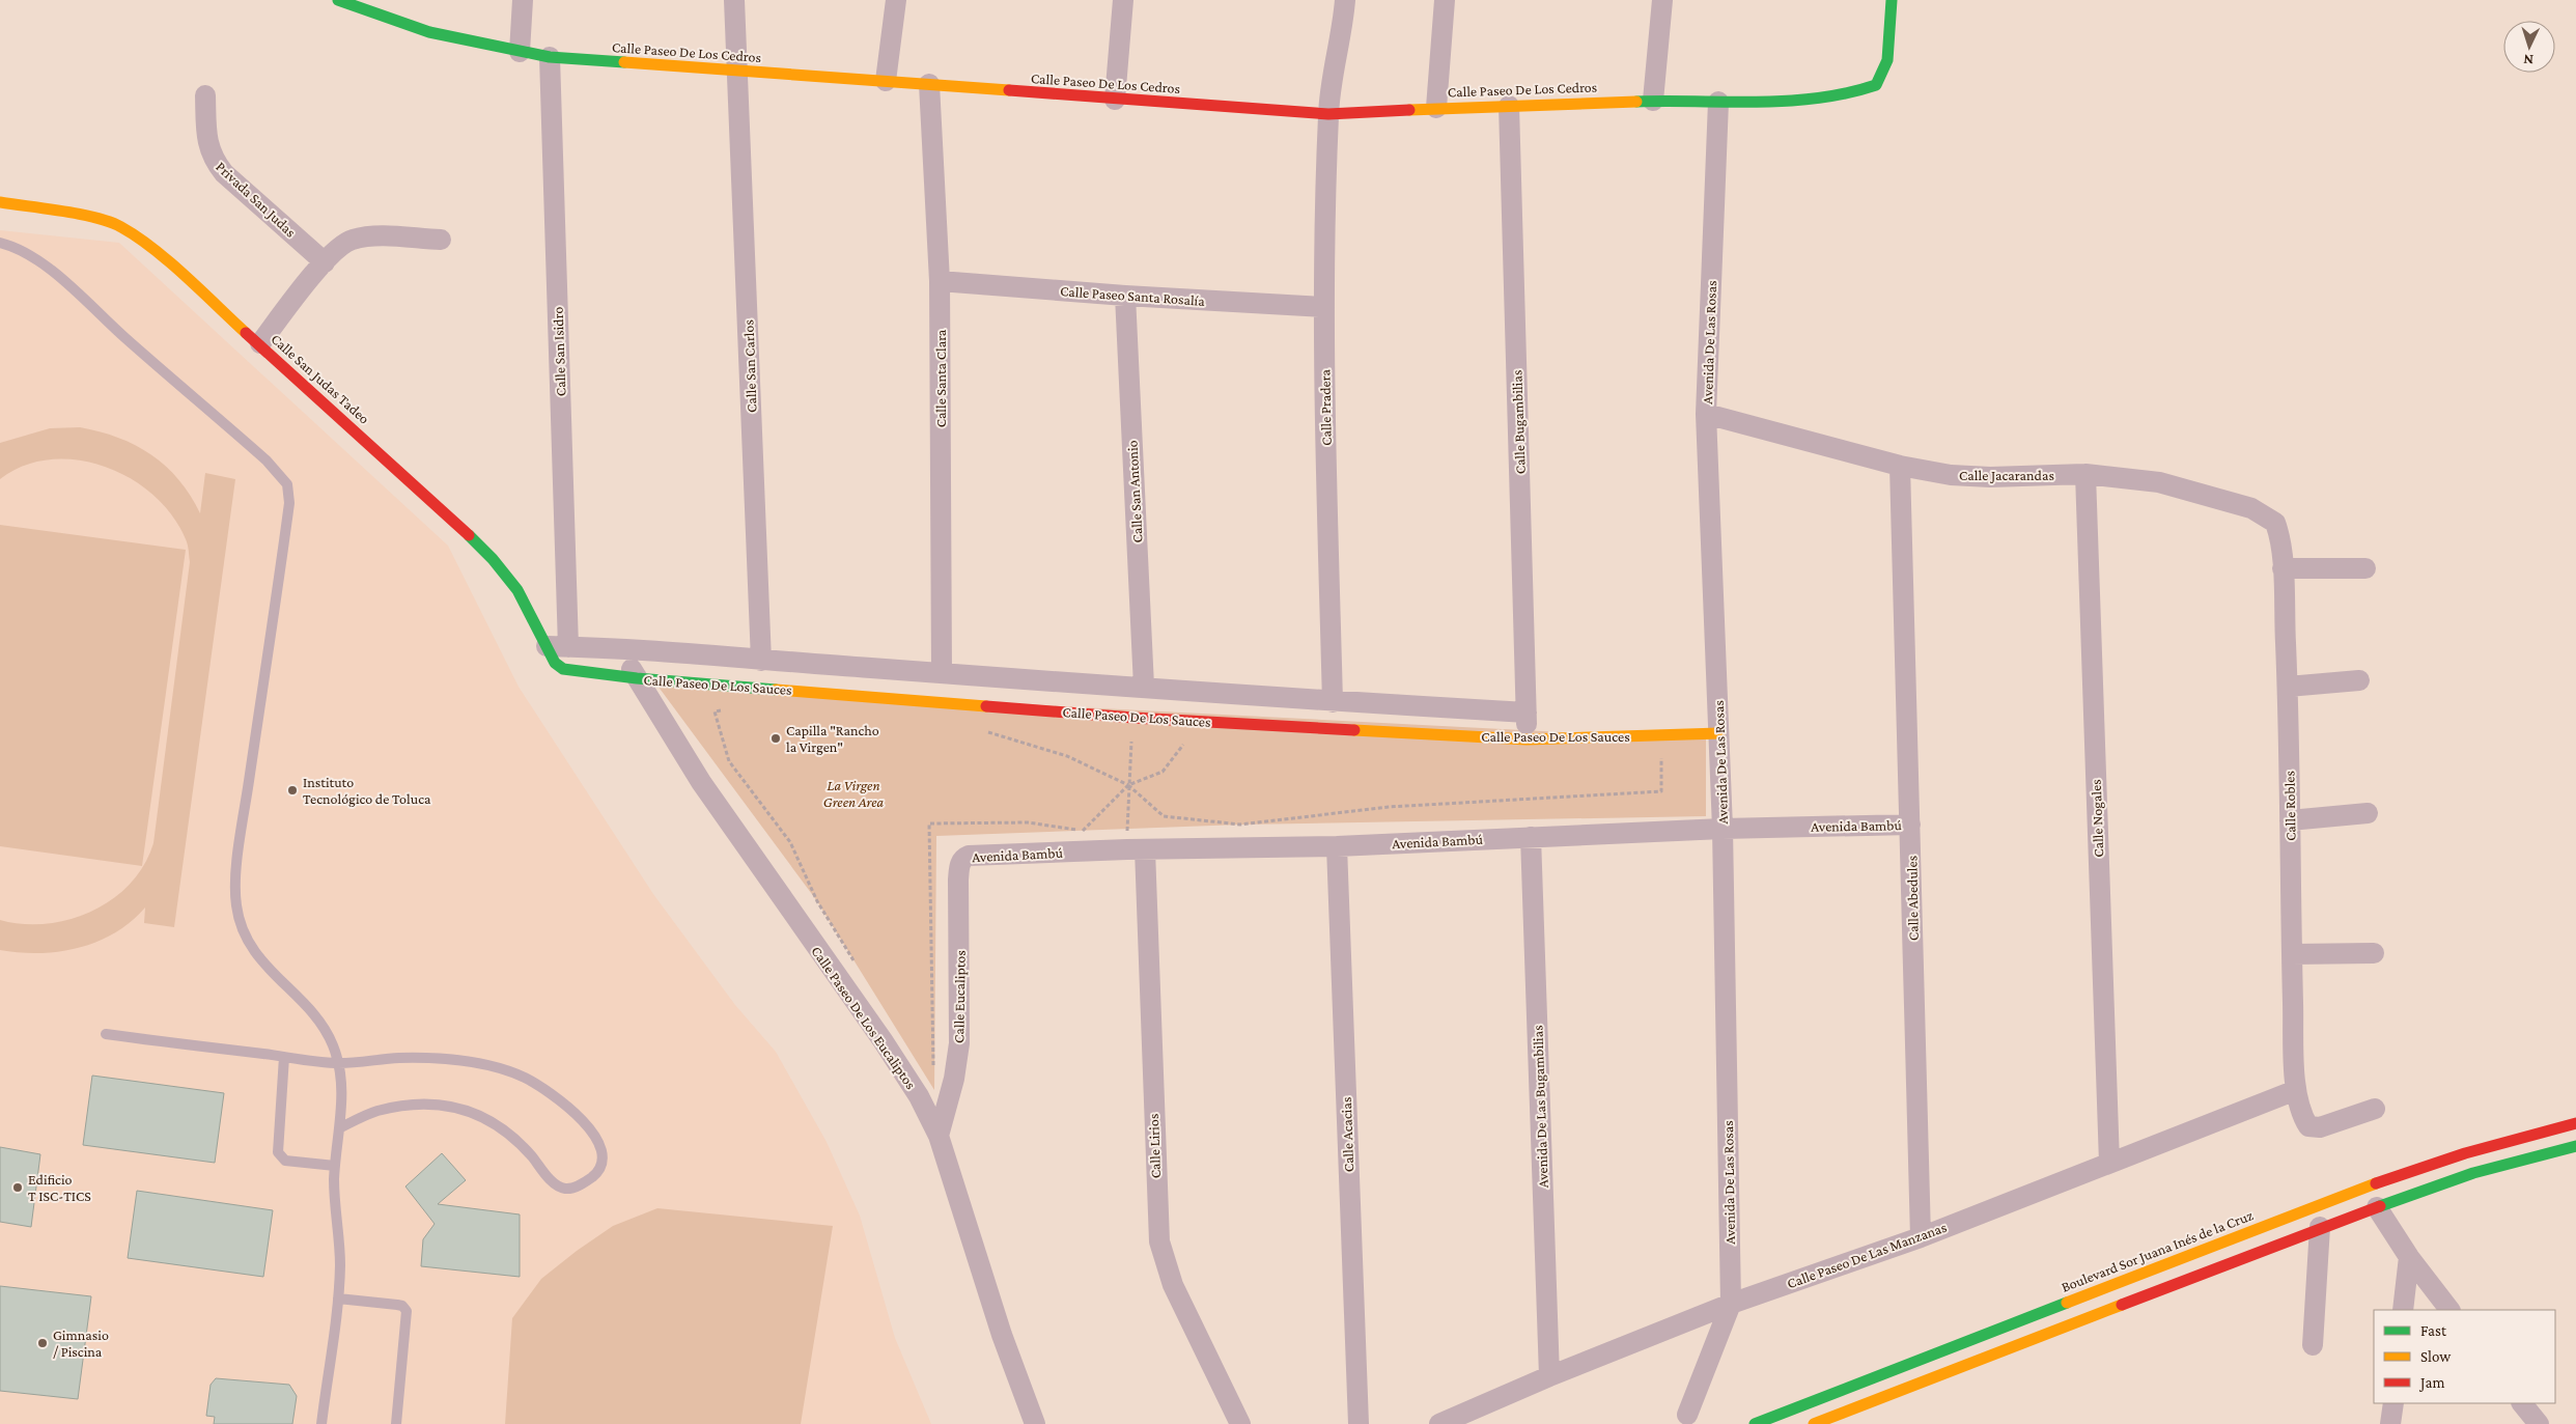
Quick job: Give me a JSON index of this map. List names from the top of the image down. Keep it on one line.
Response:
{"streets":{"street":["Calle Paseo De Los Cedros","Privada San Judas","Calle Paseo Santa Rosalía","Avenida De Las Rosas","Calle San Isidro","Calle San Carlos","Calle San Judas Tadeo","Calle Santa Clara","Calle Pradera","Calle Bugambilias","Calle Jacarandas","Calle San Antonio","Calle Paseo De Los Sauces","Calle Robles","Calle Nogales","Avenida Bambú","Calle Abedules","Calle Eucaliptos","Calle Paseo De Los Eucaliptos","Avenida De Las Bugambilias","Calle Acacias","Calle Lirios","Boulevard Sor Juana Inés de la Cruz","Calle Paseo De Las Manzanas"]},"crossings":[["Calle Paseo De Los Cedros","Avenida De Las Rosas"],["Calle Paseo De Los Cedros","Calle San Isidro"],["Calle Paseo De Los Cedros","Calle San Carlos"],["Calle Paseo De Los Cedros","Calle Santa Clara"],["Calle Paseo De Los Cedros","Calle Pradera"],["Calle Paseo De Los Cedros","Calle Bugambilias"],["Calle Paseo Santa Rosalía","Calle Santa Clara"],["Calle Paseo Santa Rosalía","Calle Pradera"],["Calle Paseo Santa Rosalía","Calle San Antonio"],["Avenida De Las Rosas","Calle Jacarandas"],["Avenida De Las Rosas","Calle Paseo De Los Sauces"],["Avenida De Las Rosas","Avenida Bambú"],["Avenida De Las Rosas","Calle Paseo De Las Manzanas"],["Calle San Isidro","Calle Paseo De Los Sauces"],["Calle San Carlos","Calle Paseo De Los Sauces"],["Calle San Judas Tadeo","Calle Paseo De Los Sauces"],["Calle Santa Clara","Calle Paseo De Los Sauces"],["Calle Pradera","Calle Paseo De Los Sauces"],["Calle Bugambilias","Calle Paseo De Los Sauces"],["Calle Jacarandas","Calle Robles"],["Calle Jacarandas","Calle Nogales"],["Calle Jacarandas","Calle Abedules"],["Calle San Antonio","Calle Paseo De Los Sauces"],["Calle Paseo De Los Sauces","Calle Paseo De Los Eucaliptos"],["Calle Robles","Calle Paseo De Las Manzanas"],["Calle Nogales","Calle Paseo De Las Manzanas"],["Avenida Bambú","Calle Abedules"],["Avenida Bambú","Calle Eucaliptos"],["Avenida Bambú","Avenida De Las Bugambilias"],["Avenida Bambú","Calle Acacias"],["Avenida Bambú","Calle Lirios"],["Calle Abedules","Calle Paseo De Las Manzanas"],["Calle Eucaliptos","Calle Paseo De Los Eucaliptos"],["Avenida De Las Bugambilias","Calle Paseo De Las Manzanas"]],"parks":["La Virgen Green Area"],"places":["Capilla \"Rancho la Virgen\"","Instituto Tecnológico de Toluca","Edificio T ISC-TICS","Gimnasio / Piscina"],"legend":["Fast","Slow","Jam"],"north":"bottom"}
